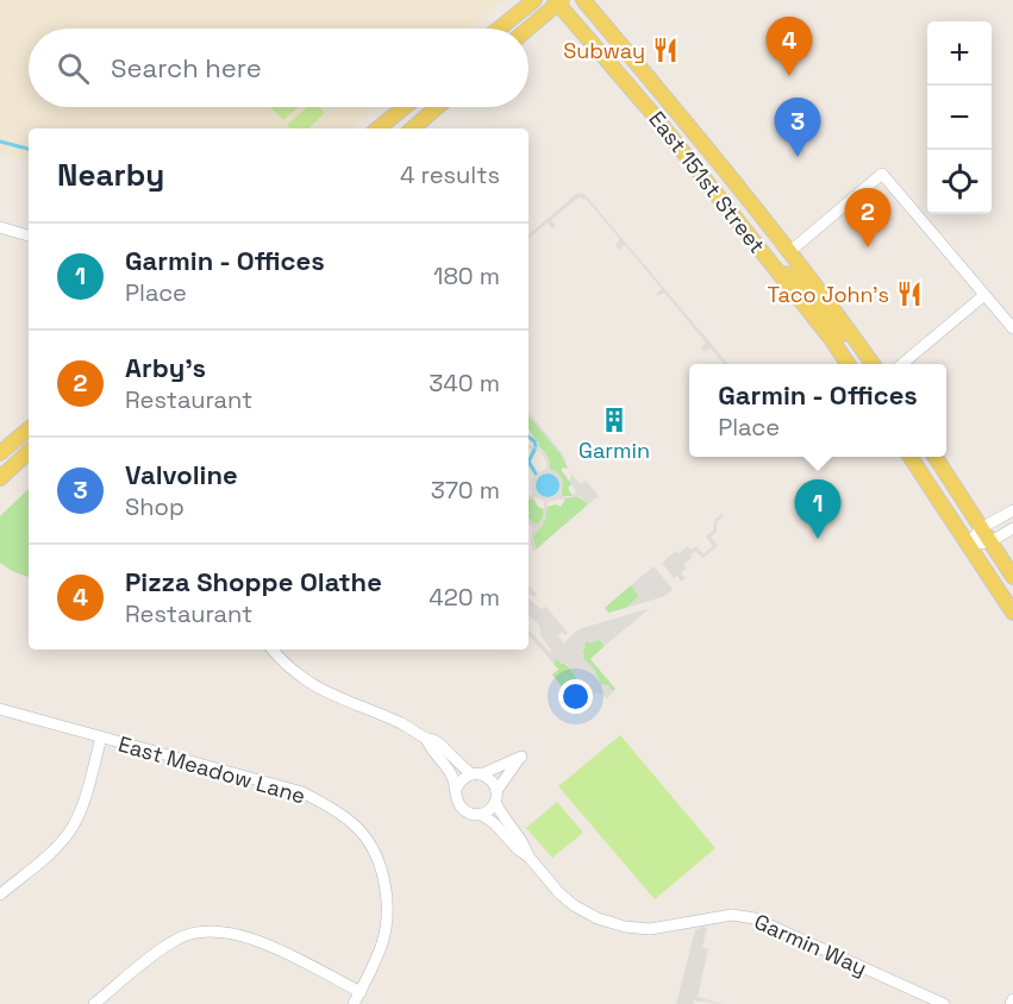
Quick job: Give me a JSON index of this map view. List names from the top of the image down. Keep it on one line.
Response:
{"streets":{"main road":["East 151st Street"],"street":["East Meadow Lane","Garmin Way"]},"places":{"restaurant":["Subway","Taco John's"],"building":["Garmin"]},"page":{"pins":["4","3","2","1"],"map_buttons":["+","−"],"search":"Search here","heading":["Nearby","4 results"],"list":[{"mark":"1","name":"Garmin - Offices","note":"Place","value":"180 m"},{"mark":"2","name":"Arby's","note":"Restaurant","value":"340 m"},{"mark":"3","name":"Valvoline","note":"Shop","value":"370 m"},{"mark":"4","name":"Pizza Shoppe Olathe","note":"Restaurant","value":"420 m"}],"popup":["Garmin - Offices","Place"]}}
